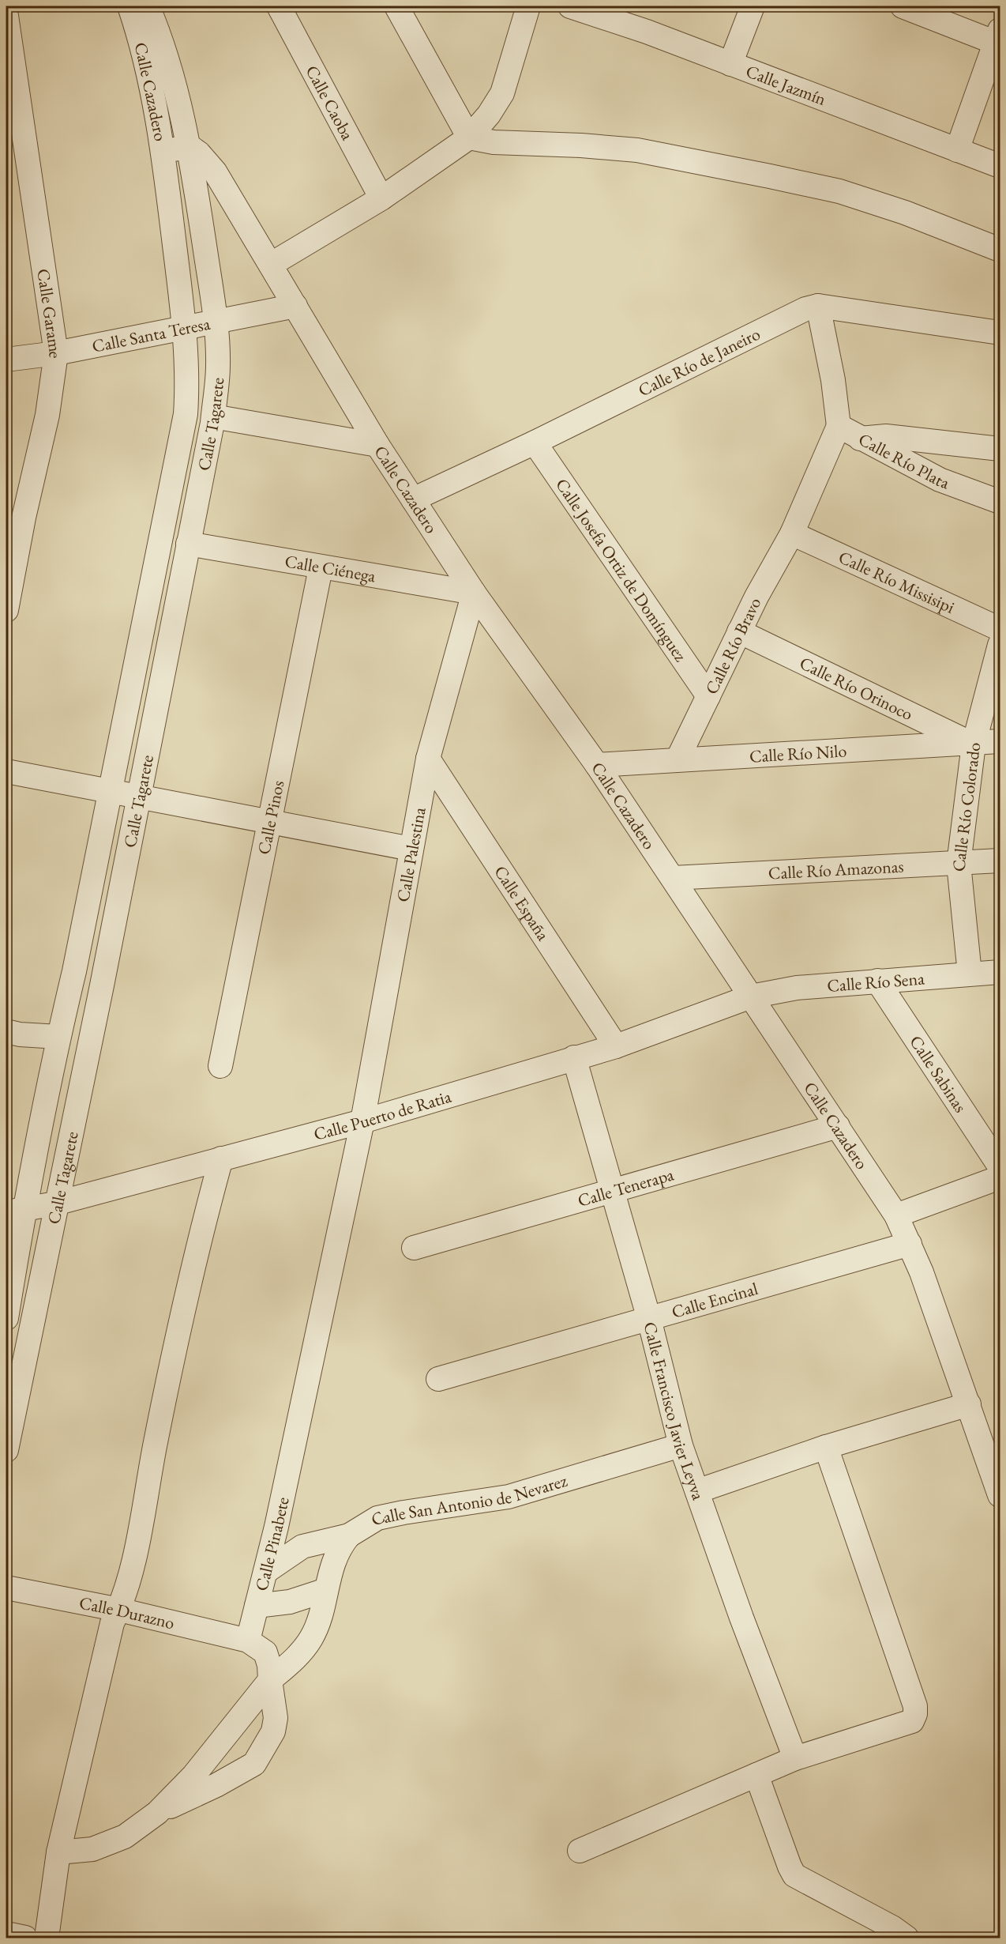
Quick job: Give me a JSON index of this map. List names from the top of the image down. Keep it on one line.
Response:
{"streets":{"street":["Calle Jazmín","Calle Cazadero","Calle Caoba","Calle Garame","Calle Santa Teresa","Calle Río de Janeiro","Calle Tagarete","Calle Río Plata","Calle Ciénega","Calle Josefa Ortiz de Domínguez","Calle Río Missisipi","Calle Río Bravo","Calle Río Orinoco","Calle Río Nilo","Calle Río Colorado","Calle Pinos","Calle Palestina","Calle Río Amazonas","Calle España","Calle Río Sena","Calle Sabinas","Calle Puerto de Ratia","Calle Tenerapa","Calle Encinal","Calle Francisco Javier Leyva","Calle San Antonio de Nevarez","Calle Pinabete","Calle Durazno"]},"crossings":[["Calle Cazadero","Calle Santa Teresa"],["Calle Cazadero","Calle Río de Janeiro"],["Calle Cazadero","Calle Tagarete"],["Calle Cazadero","Calle Ciénega"],["Calle Cazadero","Calle Río Nilo"],["Calle Cazadero","Calle Palestina"],["Calle Cazadero","Calle Río Amazonas"],["Calle Cazadero","Calle Río Sena"],["Calle Cazadero","Calle Puerto de Ratia"],["Calle Cazadero","Calle Tenerapa"],["Calle Cazadero","Calle Encinal"],["Calle Garame","Calle Santa Teresa"],["Calle Santa Teresa","Calle Tagarete"],["Calle Río de Janeiro","Calle Josefa Ortiz de Domínguez"],["Calle Tagarete","Calle Ciénega"],["Calle Tagarete","Calle Puerto de Ratia"],["Calle Ciénega","Calle Pinos"],["Calle Ciénega","Calle Palestina"],["Calle Josefa Ortiz de Domínguez","Calle Río Bravo"],["Calle Río Missisipi","Calle Río Bravo"],["Calle Río Bravo","Calle Río Orinoco"],["Calle Río Bravo","Calle Río Nilo"],["Calle Río Orinoco","Calle Río Nilo"],["Calle Río Orinoco","Calle Río Colorado"],["Calle Río Nilo","Calle Río Colorado"],["Calle Río Colorado","Calle Río Amazonas"],["Calle Río Colorado","Calle Río Sena"],["Calle Palestina","Calle España"],["Calle Palestina","Calle Puerto de Ratia"],["Calle Palestina","Calle Pinabete"],["Calle España","Calle Puerto de Ratia"],["Calle Río Sena","Calle Sabinas"],["Calle Río Sena","Calle Puerto de Ratia"],["Calle Puerto de Ratia","Calle Francisco Javier Leyva"],["Calle Puerto de Ratia","Calle Pinabete"],["Calle Tenerapa","Calle Francisco Javier Leyva"],["Calle Encinal","Calle Francisco Javier Leyva"],["Calle Francisco Javier Leyva","Calle San Antonio de Nevarez"],["Calle San Antonio de Nevarez","Calle Pinabete"],["Calle Pinabete","Calle Durazno"]]}
